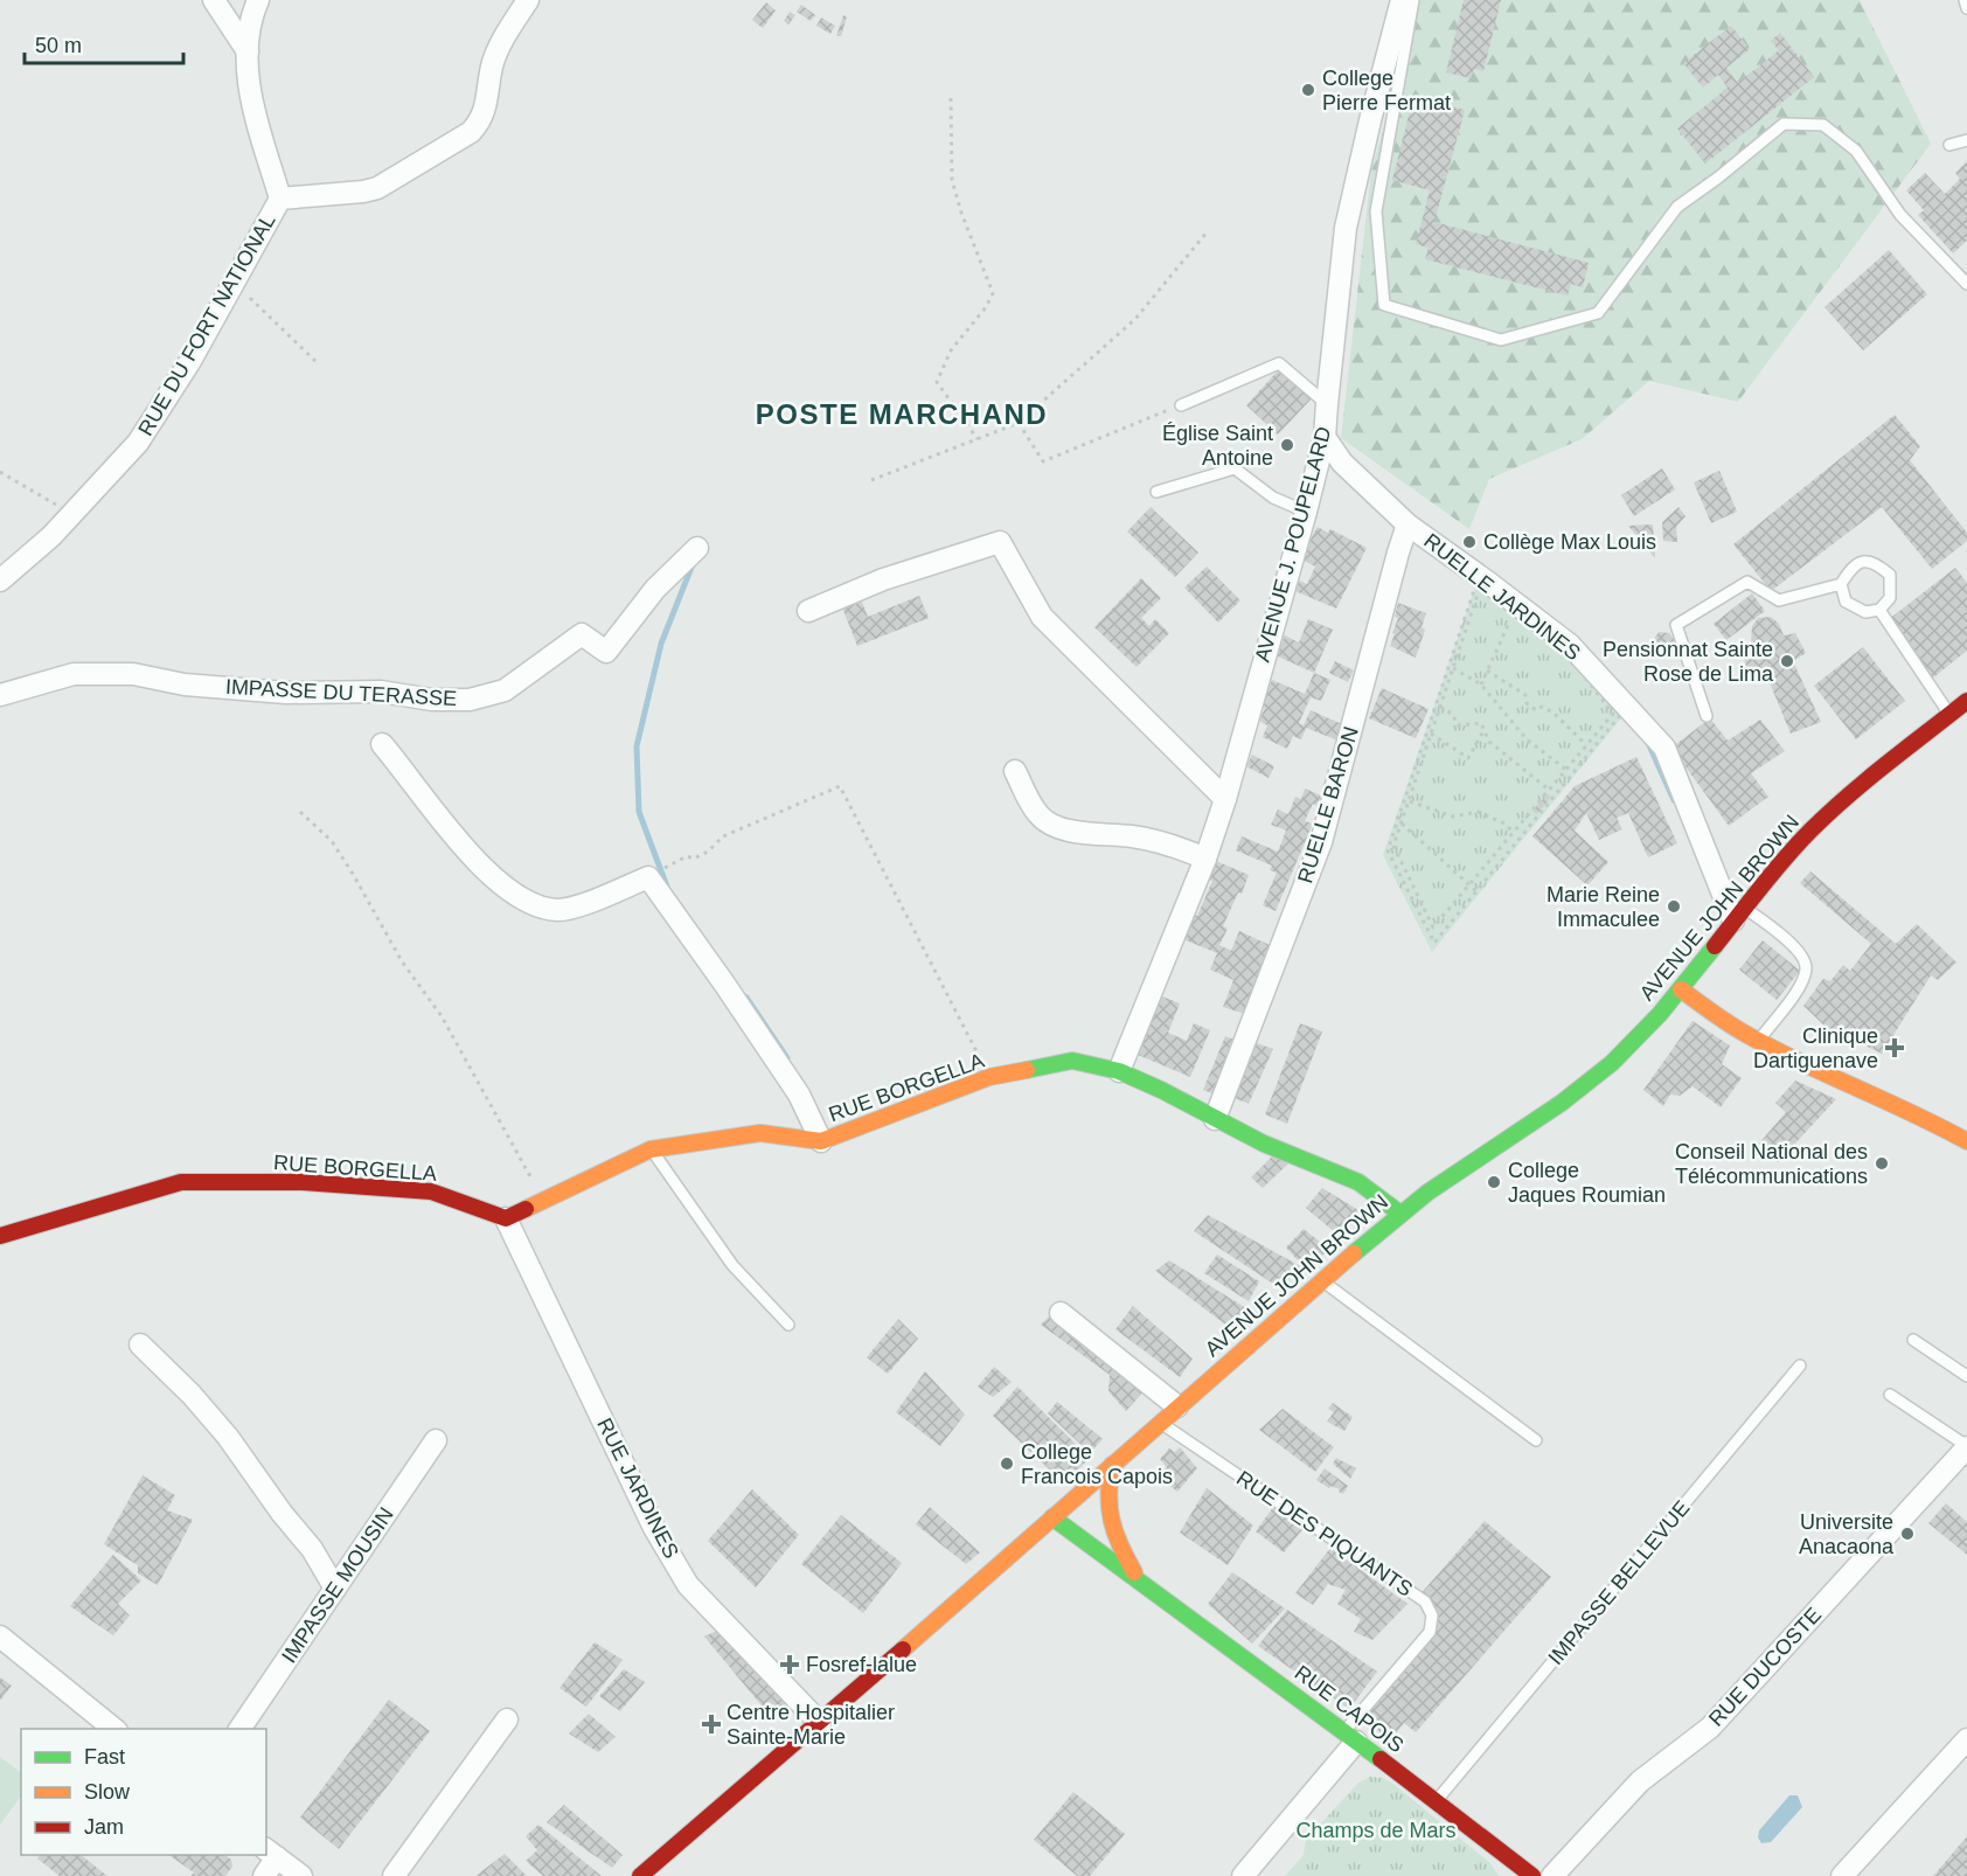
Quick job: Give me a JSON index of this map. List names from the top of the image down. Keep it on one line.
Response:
{"streets":{"street":["RUE DU FORT NATIONAL","AVENUE J. POUPELARD","RUELLE JARDINES","IMPASSE DU TERASSE","RUELLE BARON","AVENUE JOHN BROWN","RUE BORGELLA","RUE JARDINES","IMPASSE MOUSIN","RUE DUCOSTE","RUE CAPOIS"],"lane":["RUE DES PIQUANTS","IMPASSE BELLEVUE"]},"crossings":[["AVENUE J. POUPELARD","RUELLE JARDINES"],["AVENUE J. POUPELARD","RUE BORGELLA"],["RUELLE JARDINES","RUELLE BARON"],["RUELLE JARDINES","AVENUE JOHN BROWN"],["RUELLE BARON","RUE BORGELLA"],["AVENUE JOHN BROWN","RUE BORGELLA"],["AVENUE JOHN BROWN","RUE JARDINES"],["AVENUE JOHN BROWN","RUE DES PIQUANTS"],["AVENUE JOHN BROWN","RUE CAPOIS"],["RUE BORGELLA","RUE JARDINES"],["RUE DES PIQUANTS","RUE CAPOIS"],["IMPASSE BELLEVUE","RUE CAPOIS"]],"districts":["POSTE MARCHAND"],"parks":["Champs de Mars"],"places":{"other":["College Pierre Fermat","Église Saint Antoine","Collège Max Louis","Pensionnat Sainte Rose de Lima","Marie Reine Immaculee","Conseil National des Télécommunications","College Jaques Roumian","College Francois Capois","Universite Anacaona"],"health":["Clinique Dartiguenave","Fosref-lalue","Centre Hospitalier Sainte-Marie"]},"legend":["Fast","Slow","Jam"],"scale_bar":"50 m"}
